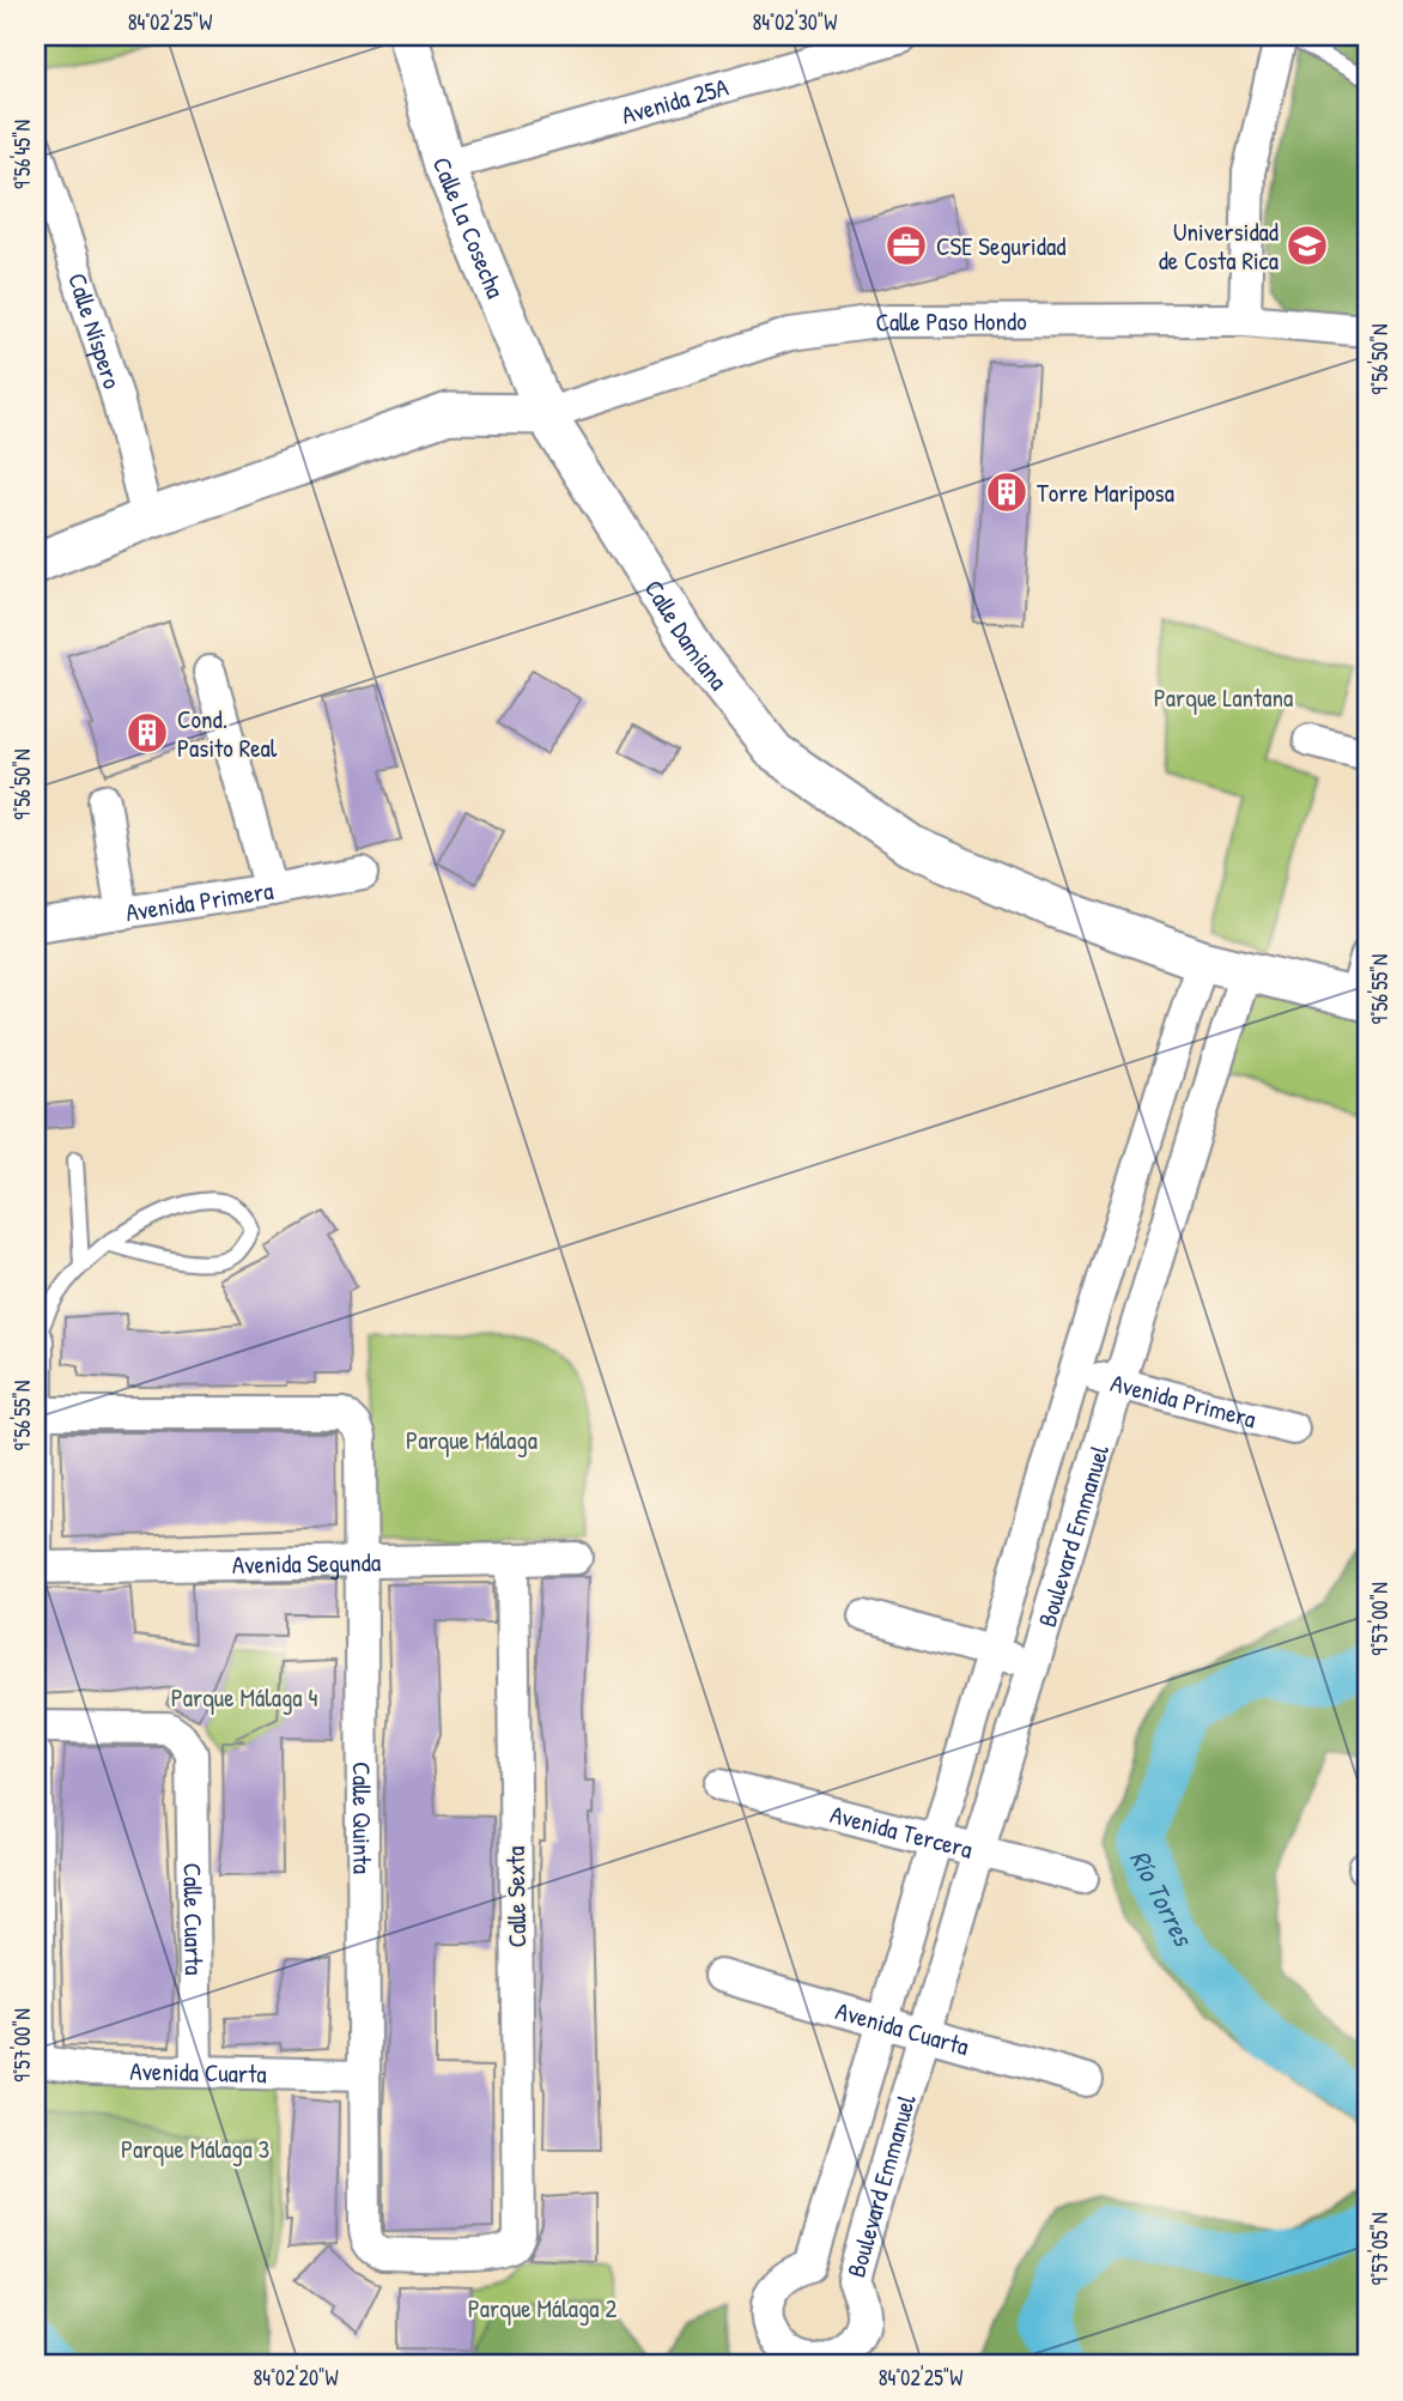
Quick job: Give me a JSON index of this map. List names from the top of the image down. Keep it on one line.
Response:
{"streets":{"street":["Avenida 25A","Calle La Cosecha","Calle Paso Hondo","Calle Níspero","Calle Damiana","Avenida Primera","Boulevard Emmanuel","Avenida Segunda","Calle Quinta","Avenida Tercera","Calle Sexta","Calle Cuarta","Avenida Cuarta"]},"crossings":[["Avenida 25A","Calle La Cosecha"],["Calle La Cosecha","Calle Paso Hondo"],["Calle La Cosecha","Calle Damiana"],["Calle Paso Hondo","Calle Damiana"],["Calle Damiana","Boulevard Emmanuel"],["Avenida Primera","Boulevard Emmanuel"],["Boulevard Emmanuel","Avenida Tercera"],["Boulevard Emmanuel","Avenida Cuarta"],["Avenida Segunda","Calle Quinta"],["Avenida Segunda","Calle Sexta"],["Calle Quinta","Calle Sexta"],["Calle Quinta","Avenida Cuarta"],["Calle Cuarta","Avenida Cuarta"]],"water":["Río Torres"],"parks":["Parque Lantana","Parque Málaga","Parque Málaga 4","Parque Málaga 3","Parque Málaga 2"],"places":{"office":["CSE Seguridad"],"school or university":["Universidad de Costa Rica"],"building":["Torre Mariposa","Cond. Pasito Real"]},"coordinates":["84°02'25\"W","84°02'30\"W","9°56'45\"N","9°56'50\"N","9°56'55\"N","9°57'00\"N","9°57'05\"N","84°02'20\"W"]}
